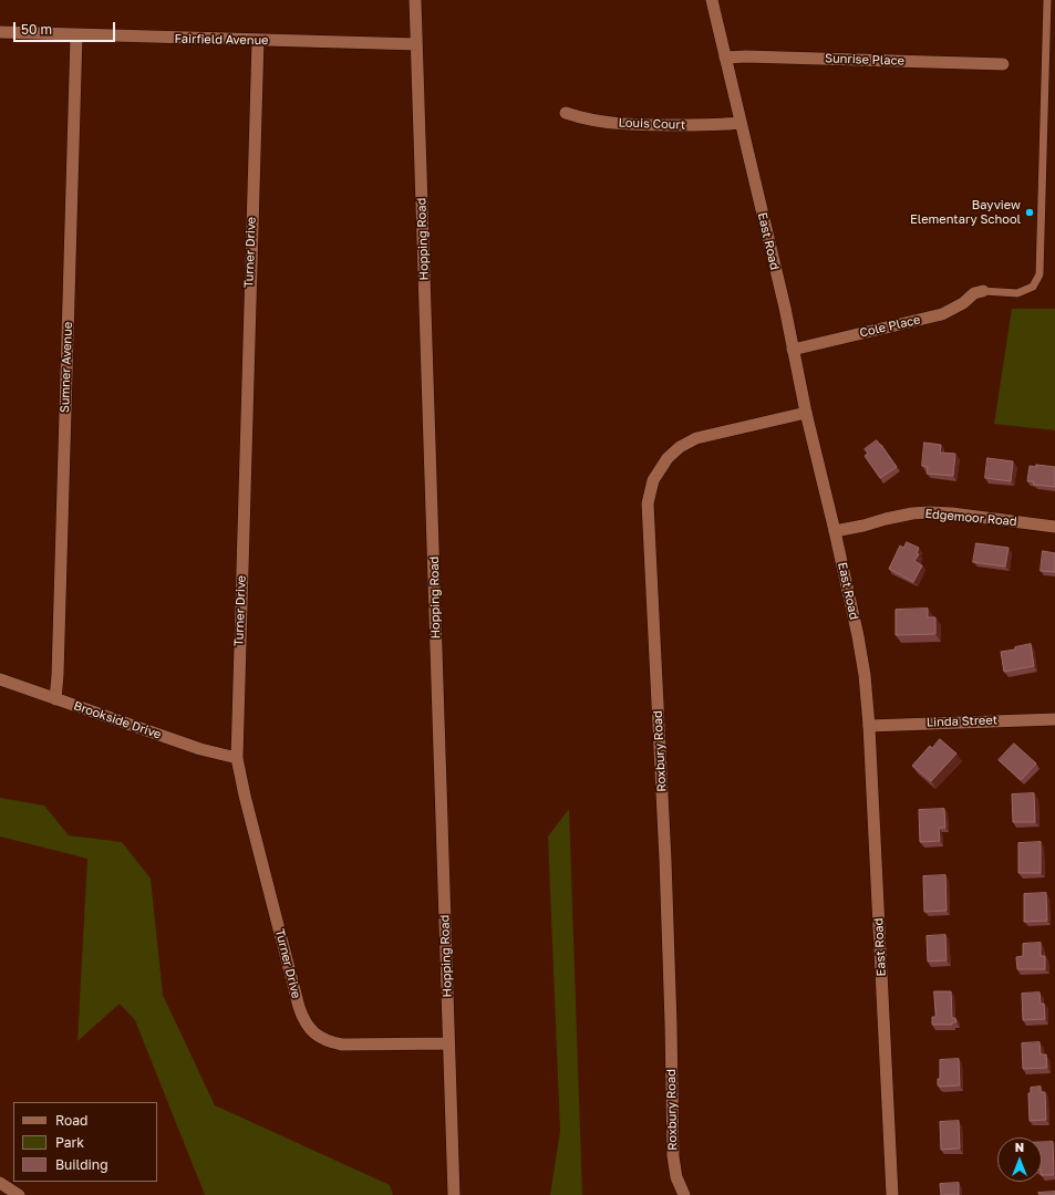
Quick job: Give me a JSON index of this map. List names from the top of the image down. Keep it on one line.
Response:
{"streets":{"street":["Fairfield Avenue","Sunrise Place","Louis Court","Hopping Road","East Road","Turner Drive","Cole Place","Sumner Avenue","Edgemoor Road","Brookside Drive","Linda Street","Roxbury Road"]},"crossings":[["Fairfield Avenue","Hopping Road"],["Fairfield Avenue","Turner Drive"],["Fairfield Avenue","Sumner Avenue"],["Sunrise Place","East Road"],["Louis Court","East Road"],["Hopping Road","Turner Drive"],["East Road","Cole Place"],["East Road","Edgemoor Road"],["East Road","Linda Street"],["East Road","Roxbury Road"],["Turner Drive","Brookside Drive"],["Sumner Avenue","Brookside Drive"]],"places":["Bayview Elementary School"],"legend":["Road","Park","Building"],"scale_bar":"50 m","north":"top"}
